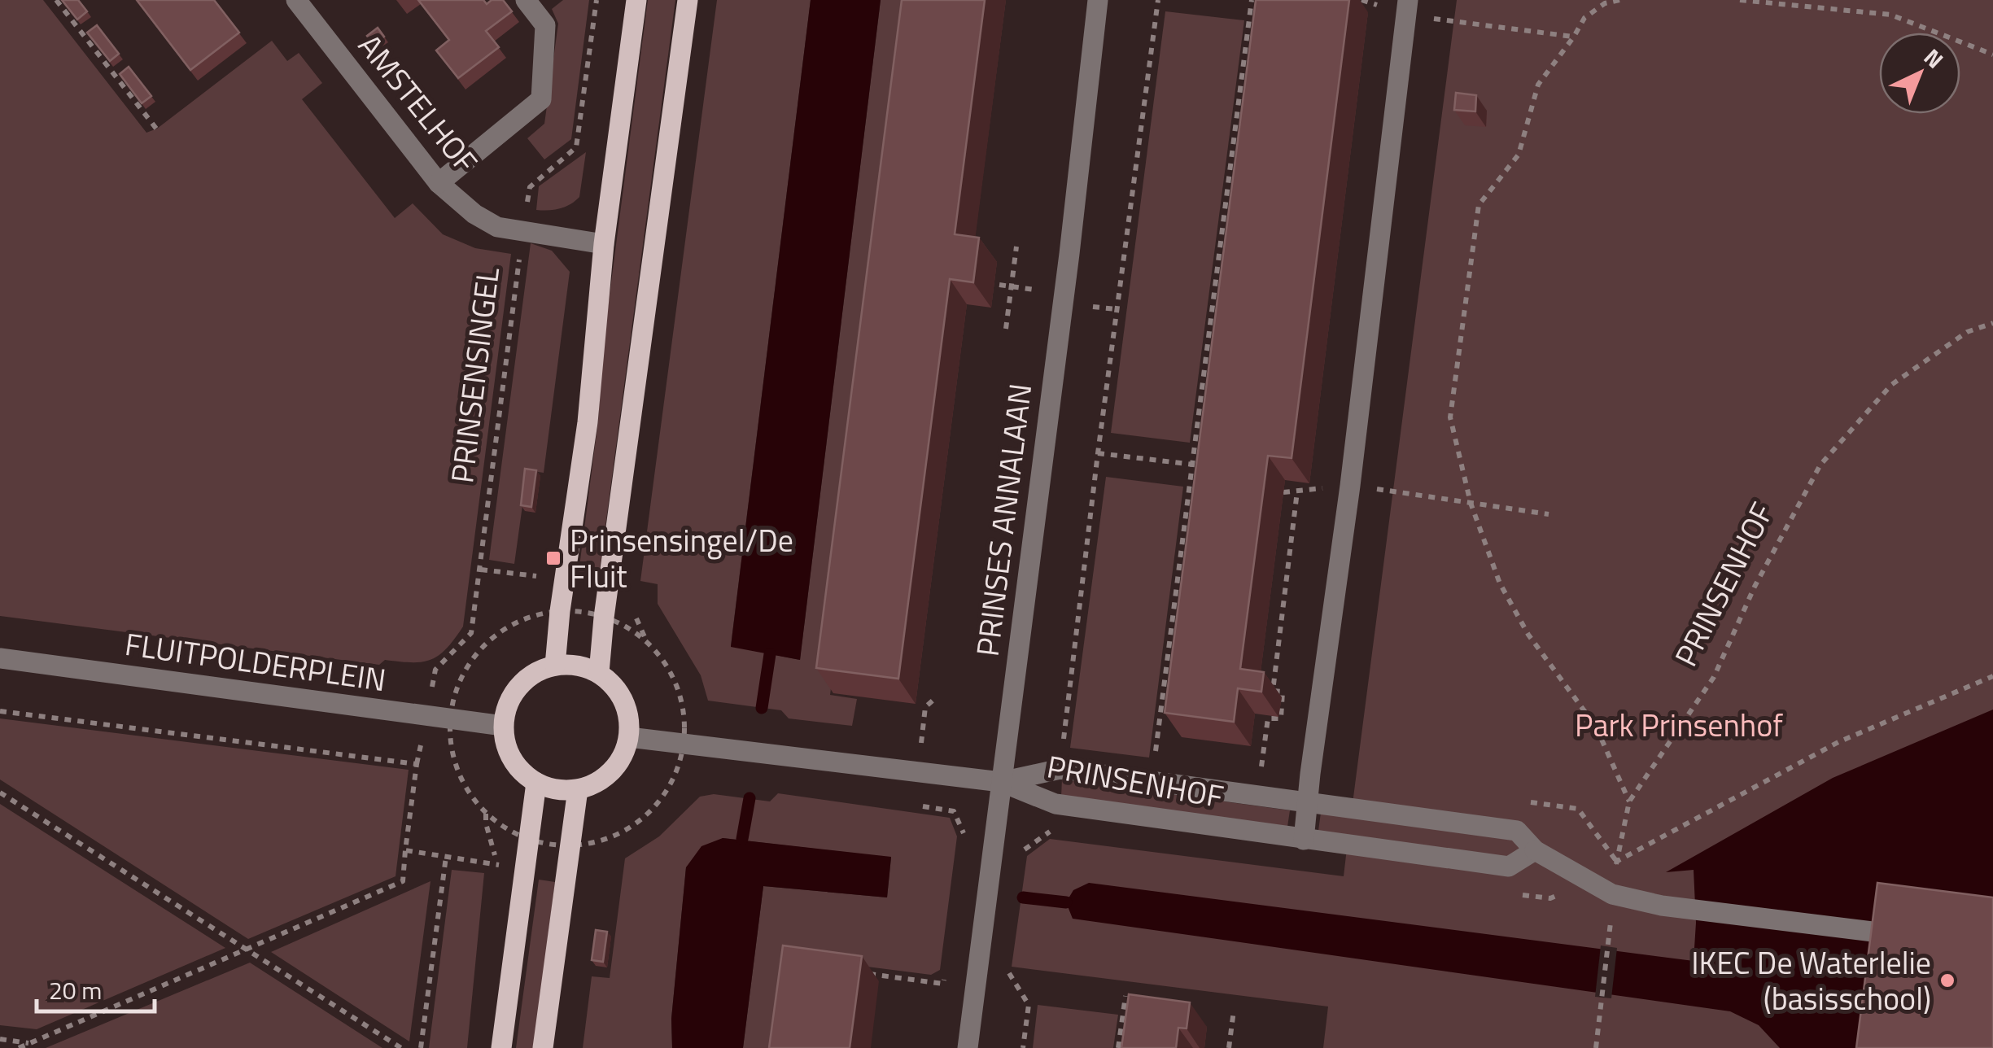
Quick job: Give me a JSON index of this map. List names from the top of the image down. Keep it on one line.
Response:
{"streets":{"street":["AMSTELHOF","PRINSES ANNALAAN","PRINSENHOF","FLUITPOLDERPLEIN"],"path":["PRINSENSINGEL"]},"crossings":[["AMSTELHOF","PRINSENSINGEL"],["PRINSENSINGEL","FLUITPOLDERPLEIN"],["PRINSES ANNALAAN","PRINSENHOF"],["PRINSENHOF","FLUITPOLDERPLEIN"]],"parks":["Park Prinsenhof"],"places":{"transit":["Prinsensingel/De Fluit"],"other":["IKEC De Waterlelie (basisschool)"]},"scale_bar":"20 m","north":"top right"}
